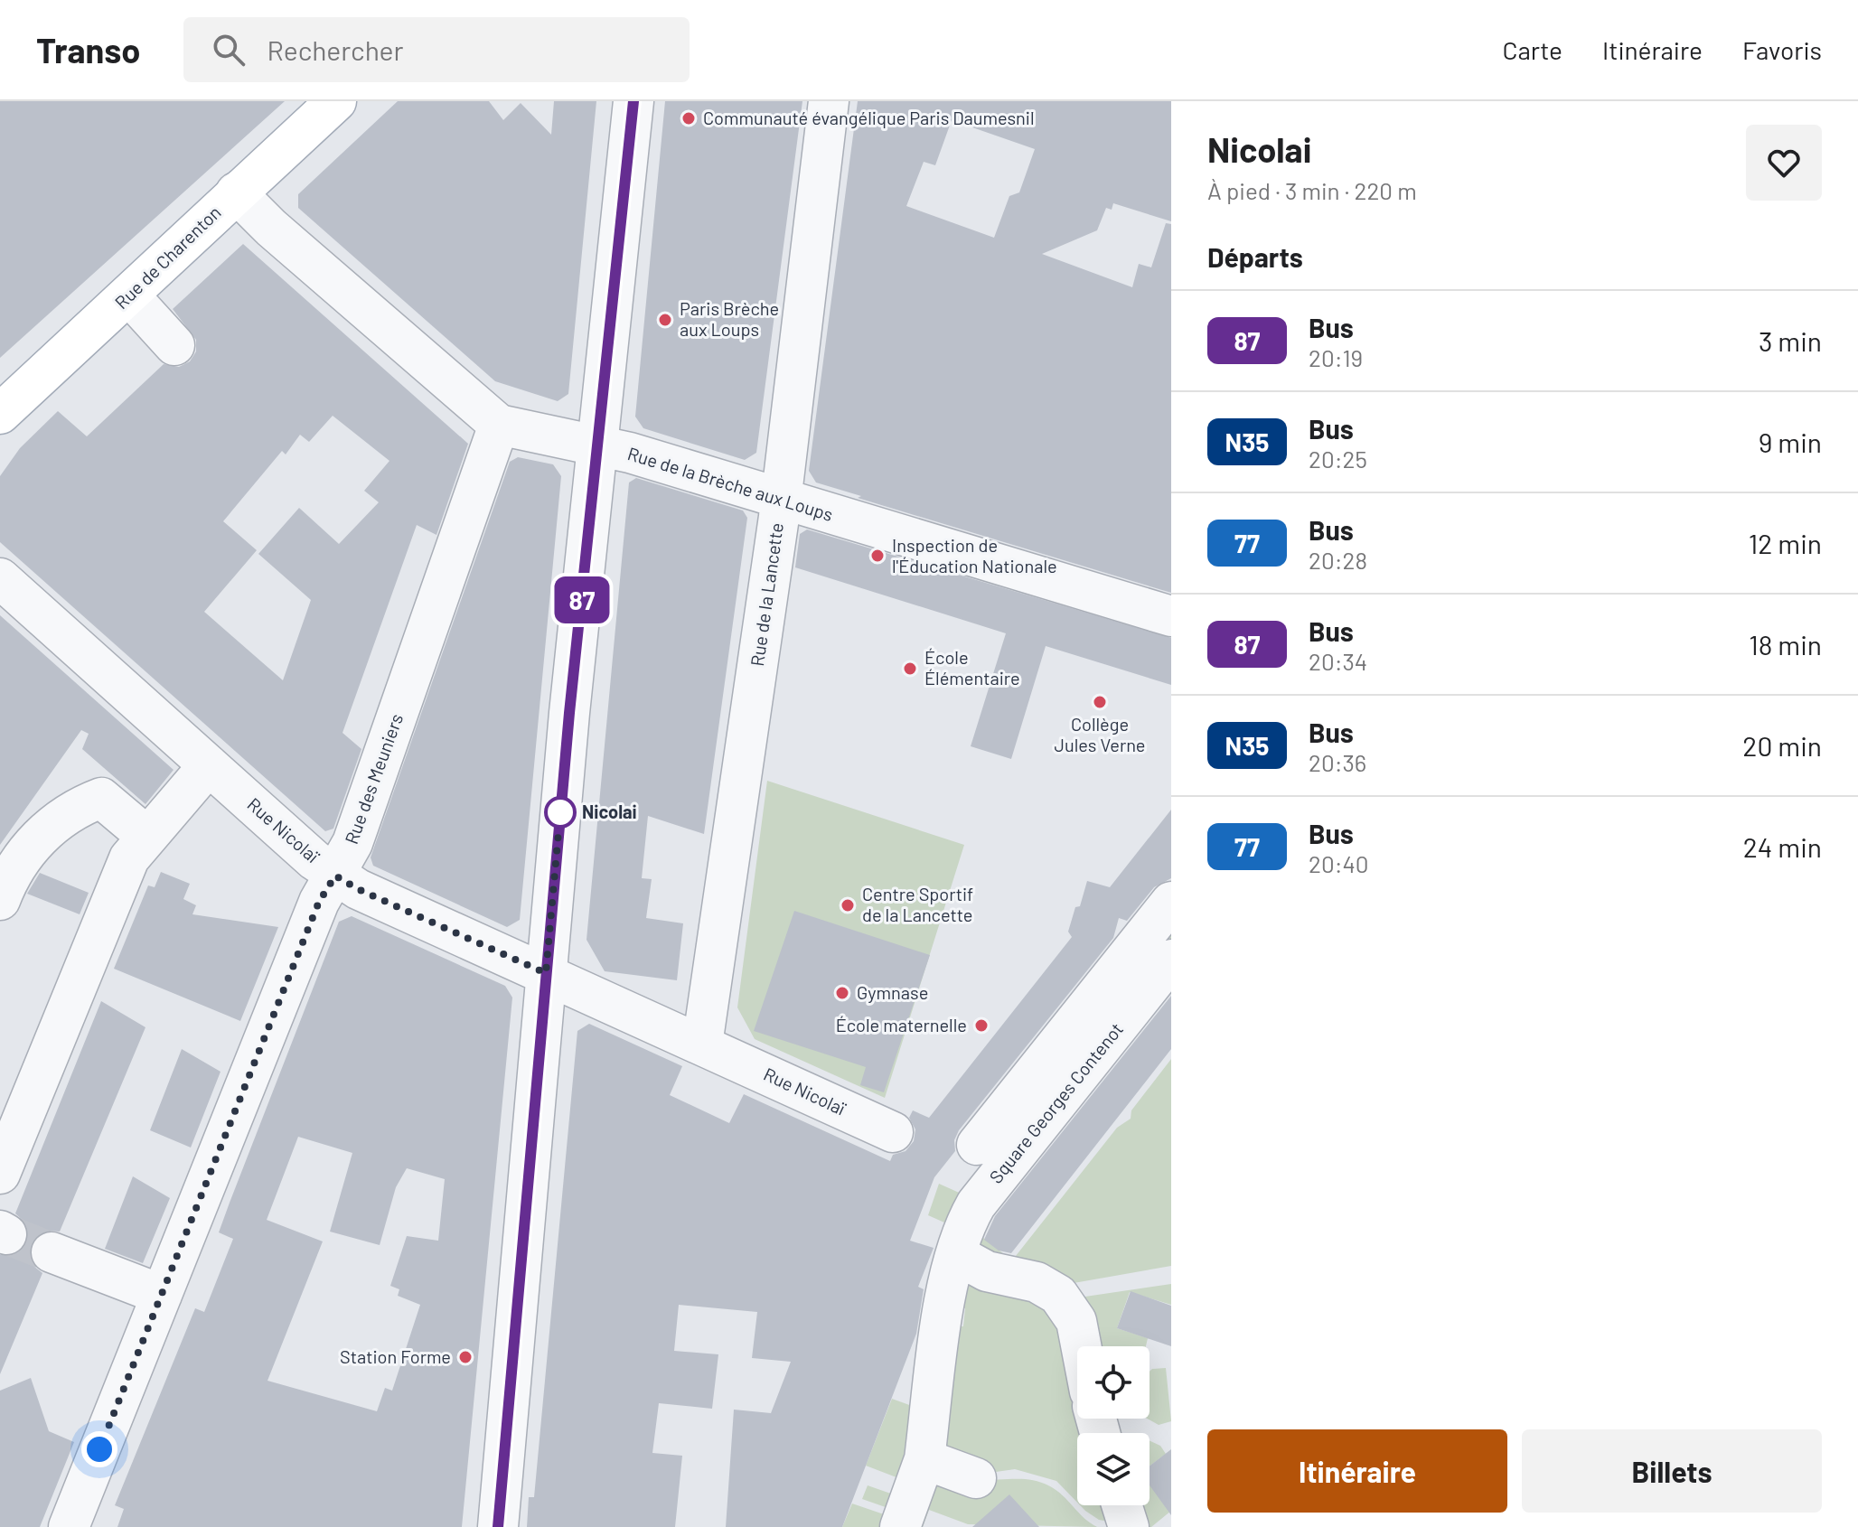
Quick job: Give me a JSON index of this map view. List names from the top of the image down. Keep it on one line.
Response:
{"streets":{"main road":["Rue de Charenton"],"street":["Rue de la Brèche aux Loups","Rue de la Lancette","Rue des Meuniers","Rue Nicolaï","Square Georges Contenot"]},"crossings":[["Rue de Charenton","Rue de la Brèche aux Loups"],["Rue de la Brèche aux Loups","Rue de la Lancette"],["Rue de la Brèche aux Loups","Rue des Meuniers"],["Rue de la Lancette","Rue Nicolaï"],["Rue des Meuniers","Rue Nicolaï"]],"places":["Communauté évangélique Paris Daumesnil","Paris Brèche aux Loups","Inspection de l'Éducation Nationale","École Élémentaire","Collège Jules Verne","Nicolai","Centre Sportif de la Lancette","Gymnase","École maternelle","Station Forme"],"lines":["bus line 87"],"page":{"header":"Transo","search":"Rechercher","nav":["Carte","Itinéraire","Favoris"],"on_map":"87","heading":[["Nicolai","À pied · 3 min · 220 m"],"Départs"],"list":[{"mark":"87","name":"Bus","note":"20:19","value":"3 min"},{"mark":"N35","name":"Bus","note":"20:25","value":"9 min"},{"mark":"77","name":"Bus","note":"20:28","value":"12 min"},{"mark":"87","name":"Bus","note":"20:34","value":"18 min"},{"mark":"N35","name":"Bus","note":"20:36","value":"20 min"},{"mark":"77","name":"Bus","note":"20:40","value":"24 min"}],"buttons":["Itinéraire","Billets"]}}
